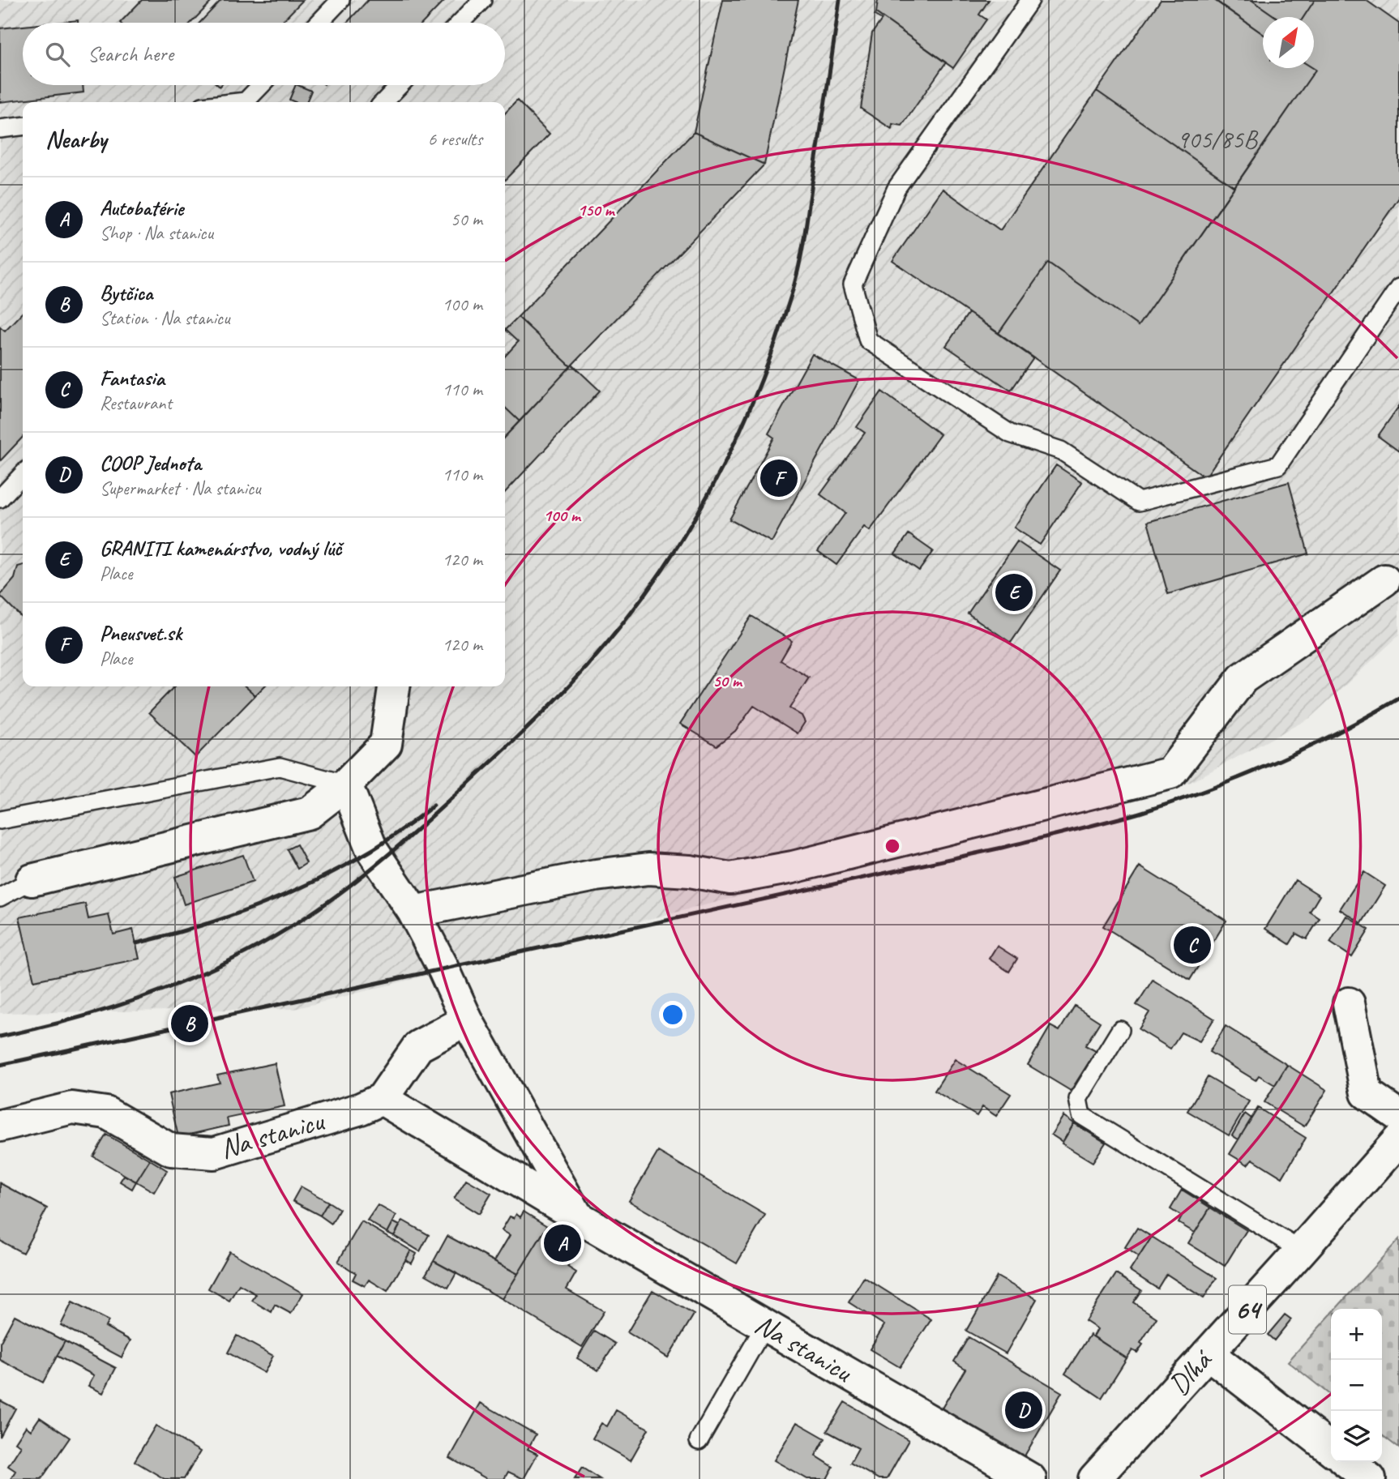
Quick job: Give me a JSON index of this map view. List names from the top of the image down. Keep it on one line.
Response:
{"streets":{"street":["Na stanicu","64","Dlhá"]},"house_numbers":["905/85B"],"north":"top right","page":{"search":"Search here","heading":["Nearby","6 results"],"list":[{"mark":"A","name":"Autobatérie","note":"Shop · Na stanicu","value":"50 m"},{"mark":"B","name":"Bytčica","note":"Station · Na stanicu","value":"100 m"},{"mark":"C","name":"Fantasia","note":"Restaurant","value":"110 m"},{"mark":"D","name":"COOP Jednota","note":"Supermarket · Na stanicu","value":"110 m"},{"mark":"E","name":"GRANITI kamenárstvo, vodný lúč","note":"Place","value":"120 m"},{"mark":"F","name":"Pneusvet.sk","note":"Place","value":"120 m"}],"pins":["F","E","C","B","A","D"],"map_buttons":["+","−"]},"rings":["150 m","100 m","50 m"]}
